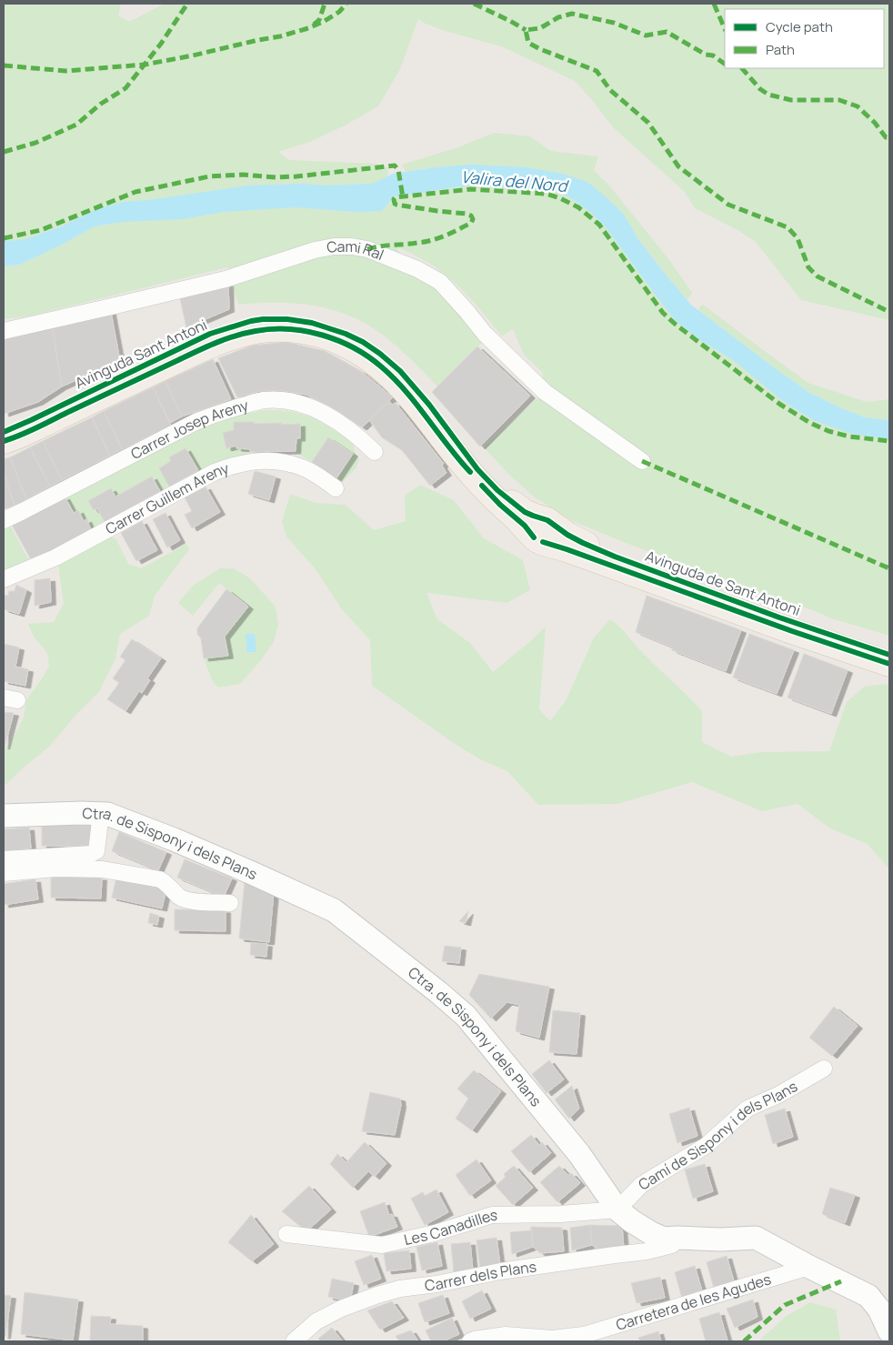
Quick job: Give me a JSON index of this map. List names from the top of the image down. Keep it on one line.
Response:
{"streets":{"main road":["Avinguda Sant Antoni","Avinguda de Sant Antoni","Ctra. de Sispony i dels Plans"],"street":["Cami Ral","Carrer Josep Areny","Carrer Guillem Areny","Camí de Sispony i dels Plans","Les Canadilles","Carrer dels Plans","Carretera de les Agudes"]},"crossings":[["Avinguda Sant Antoni","Avinguda de Sant Antoni"],["Ctra. de Sispony i dels Plans","Camí de Sispony i dels Plans"],["Ctra. de Sispony i dels Plans","Les Canadilles"],["Ctra. de Sispony i dels Plans","Carrer dels Plans"],["Ctra. de Sispony i dels Plans","Carretera de les Agudes"],["Camí de Sispony i dels Plans","Les Canadilles"]],"water":["Valira del Nord"],"legend":["Cycle path","Path"]}
